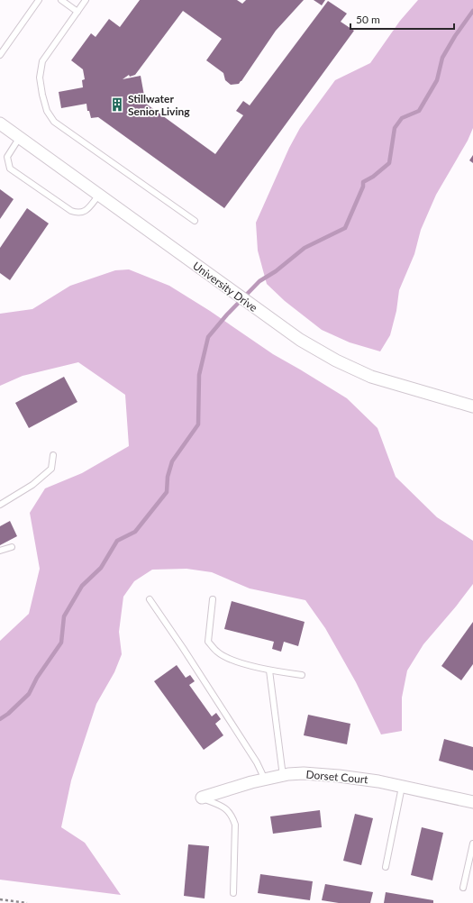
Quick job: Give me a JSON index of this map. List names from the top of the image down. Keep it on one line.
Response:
{"streets":{"street":["University Drive","Dorset Court"]},"places":{"building":["Stillwater Senior Living"]},"scale_bar":"50 m"}
